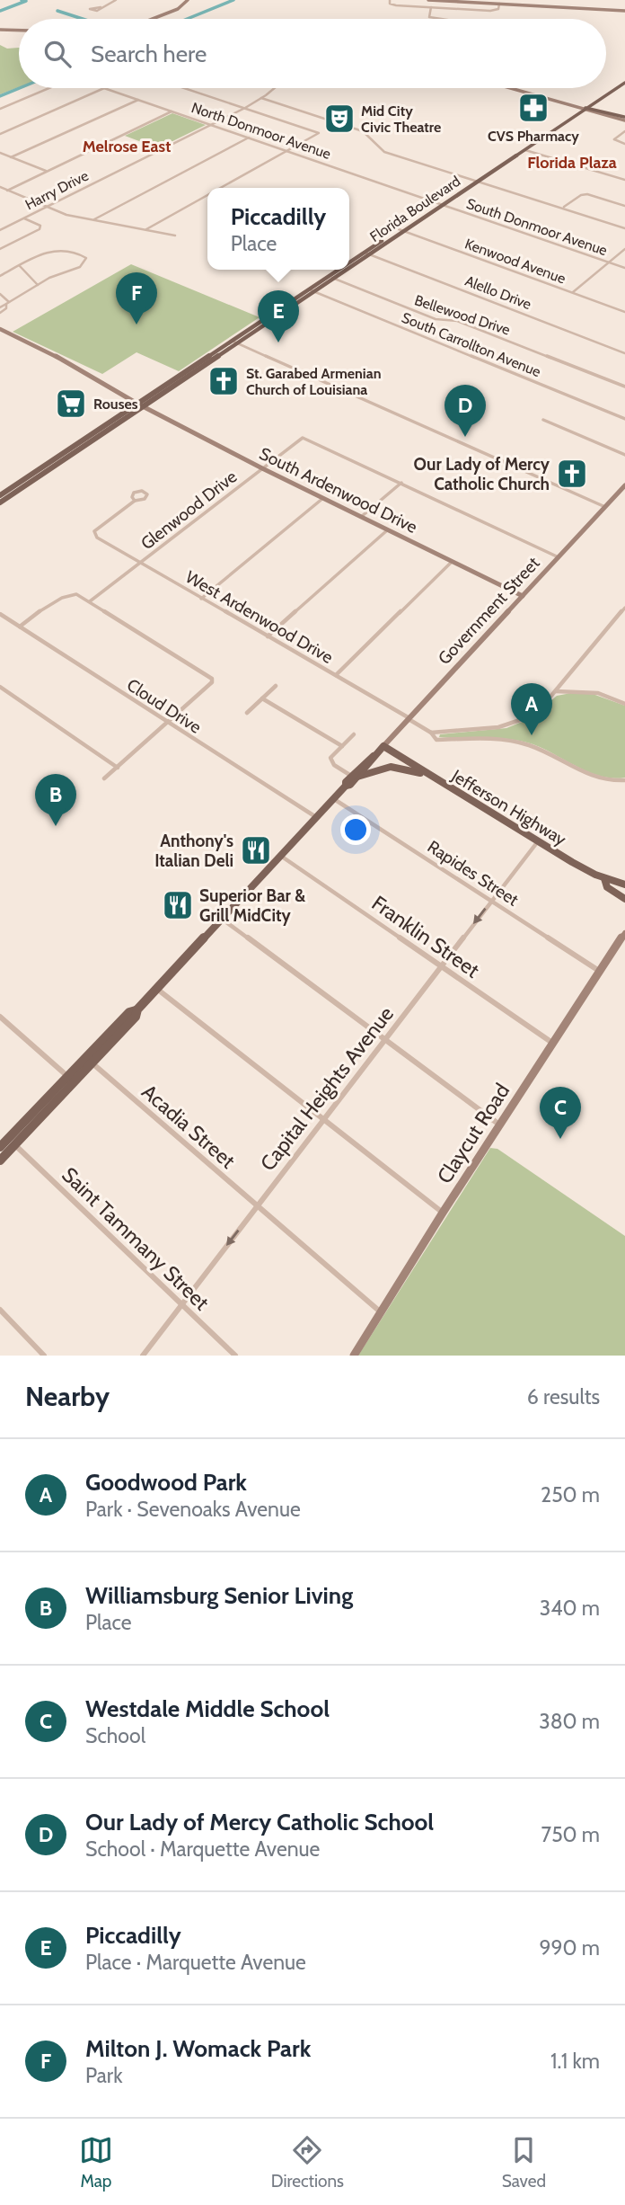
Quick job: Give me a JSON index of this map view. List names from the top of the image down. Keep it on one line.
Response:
{"streets":{"main road":["Florida Boulevard","Government Street","Jefferson Highway"],"street":["North Donmoor Avenue","Harry Drive","South Donmoor Avenue","Kenwood Avenue","Alello Drive","Bellewood Drive","South Carrollton Avenue","South Ardenwood Drive","Glenwood Drive","West Ardenwood Drive","Cloud Drive","Rapides Street","Franklin Street","Capital Heights Avenue","Acadia Street","Claycut Road","Saint Tammany Street"]},"crossings":[["North Donmoor Avenue","Harry Drive"],["North Donmoor Avenue","Florida Boulevard"],["North Donmoor Avenue","South Donmoor Avenue"],["Florida Boulevard","South Donmoor Avenue"],["Florida Boulevard","Kenwood Avenue"],["Florida Boulevard","Alello Drive"],["Florida Boulevard","Bellewood Drive"],["Florida Boulevard","South Carrollton Avenue"],["Florida Boulevard","South Ardenwood Drive"],["South Ardenwood Drive","Glenwood Drive"],["South Ardenwood Drive","Government Street"],["Glenwood Drive","West Ardenwood Drive"],["Government Street","West Ardenwood Drive"],["Government Street","Cloud Drive"],["Government Street","Jefferson Highway"],["Government Street","Rapides Street"],["Government Street","Franklin Street"],["Government Street","Acadia Street"],["Government Street","Saint Tammany Street"],["Jefferson Highway","Capital Heights Avenue"],["Rapides Street","Capital Heights Avenue"],["Rapides Street","Claycut Road"],["Franklin Street","Capital Heights Avenue"],["Franklin Street","Claycut Road"],["Capital Heights Avenue","Acadia Street"],["Capital Heights Avenue","Saint Tammany Street"],["Acadia Street","Claycut Road"]],"districts":["Melrose East","Florida Plaza"],"places":{"pharmacy":["CVS Pharmacy"],"theatre":["Mid City Civic Theatre"],"church":["St. Garabed Armenian Church of Louisiana","Our Lady of Mercy Catholic Church"],"supermarket":["Rouses"],"restaurant":["Anthony's Italian Deli","Superior Bar & Grill MidCity"]},"page":{"search":"Search here","popup":["Piccadilly","Place"],"pins":["F","E","D","A","B","C"],"heading":["Nearby","6 results"],"list":[{"mark":"A","name":"Goodwood Park","note":"Park · Sevenoaks Avenue","value":"250 m"},{"mark":"B","name":"Williamsburg Senior Living","note":"Place","value":"340 m"},{"mark":"C","name":"Westdale Middle School","note":"School","value":"380 m"},{"mark":"D","name":"Our Lady of Mercy Catholic School","note":"School · Marquette Avenue","value":"750 m"},{"mark":"E","name":"Piccadilly","note":"Place · Marquette Avenue","value":"990 m"},{"mark":"F","name":"Milton J. Womack Park","note":"Park","value":"1.1 km"}],"nav":["Map","Directions","Saved"]}}
